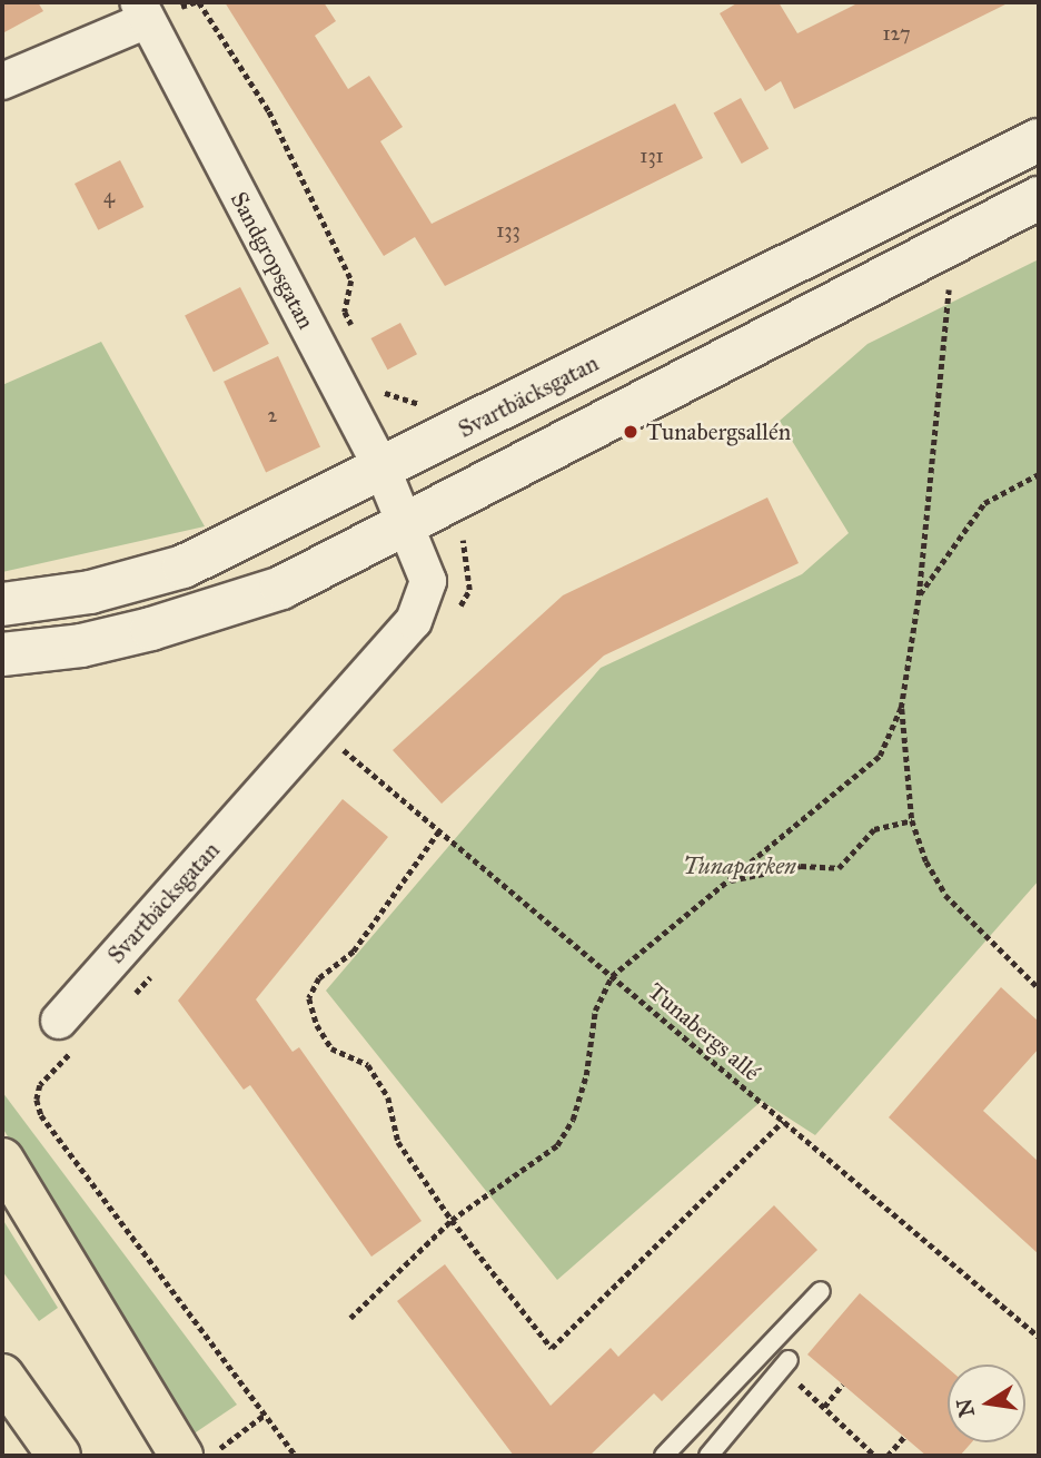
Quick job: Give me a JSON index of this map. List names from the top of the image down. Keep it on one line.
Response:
{"streets":{"street":["Sandgropsgatan","Svartbäcksgatan"],"path":["Tunabergs allé"]},"crossings":[["Sandgropsgatan","Svartbäcksgatan"]],"parks":["Tunaparken"],"places":["Tunabergsallén"],"house_numbers":["127","131","4","133","2"],"north":"left"}
